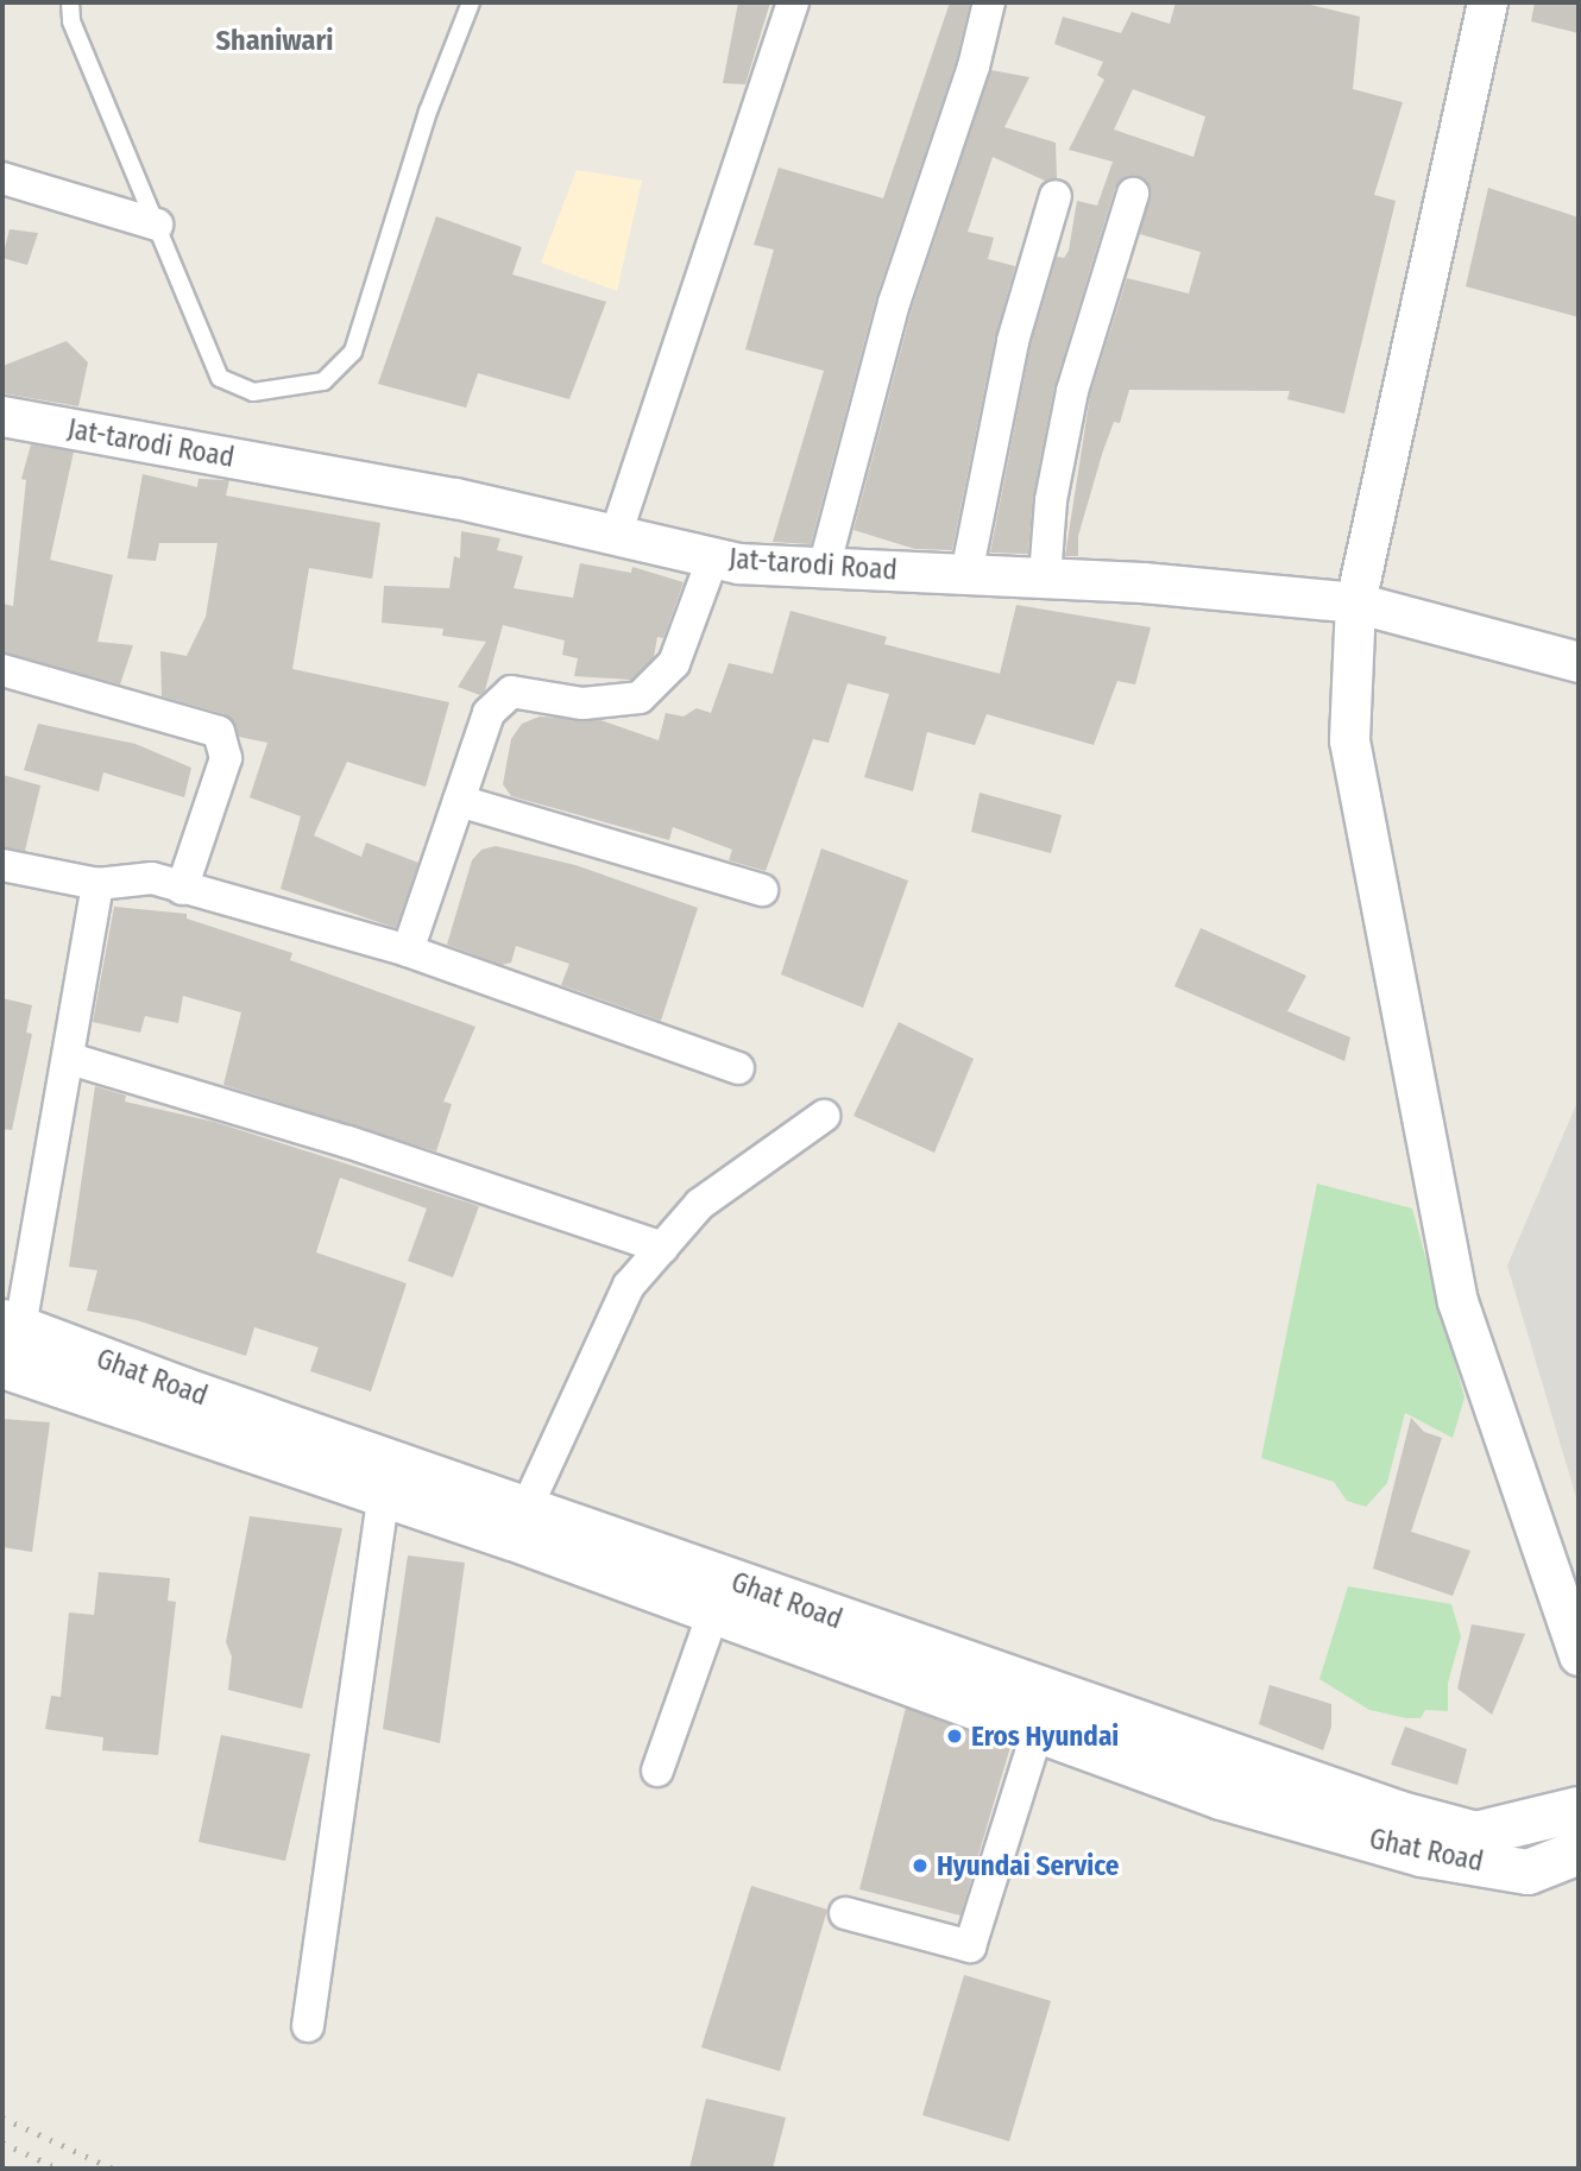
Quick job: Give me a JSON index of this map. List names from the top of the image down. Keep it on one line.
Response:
{"streets":{"main road":["Ghat Road"],"street":["Jat-tarodi Road"]},"districts":["Shaniwari"],"places":["Eros Hyundai","Hyundai Service"]}
